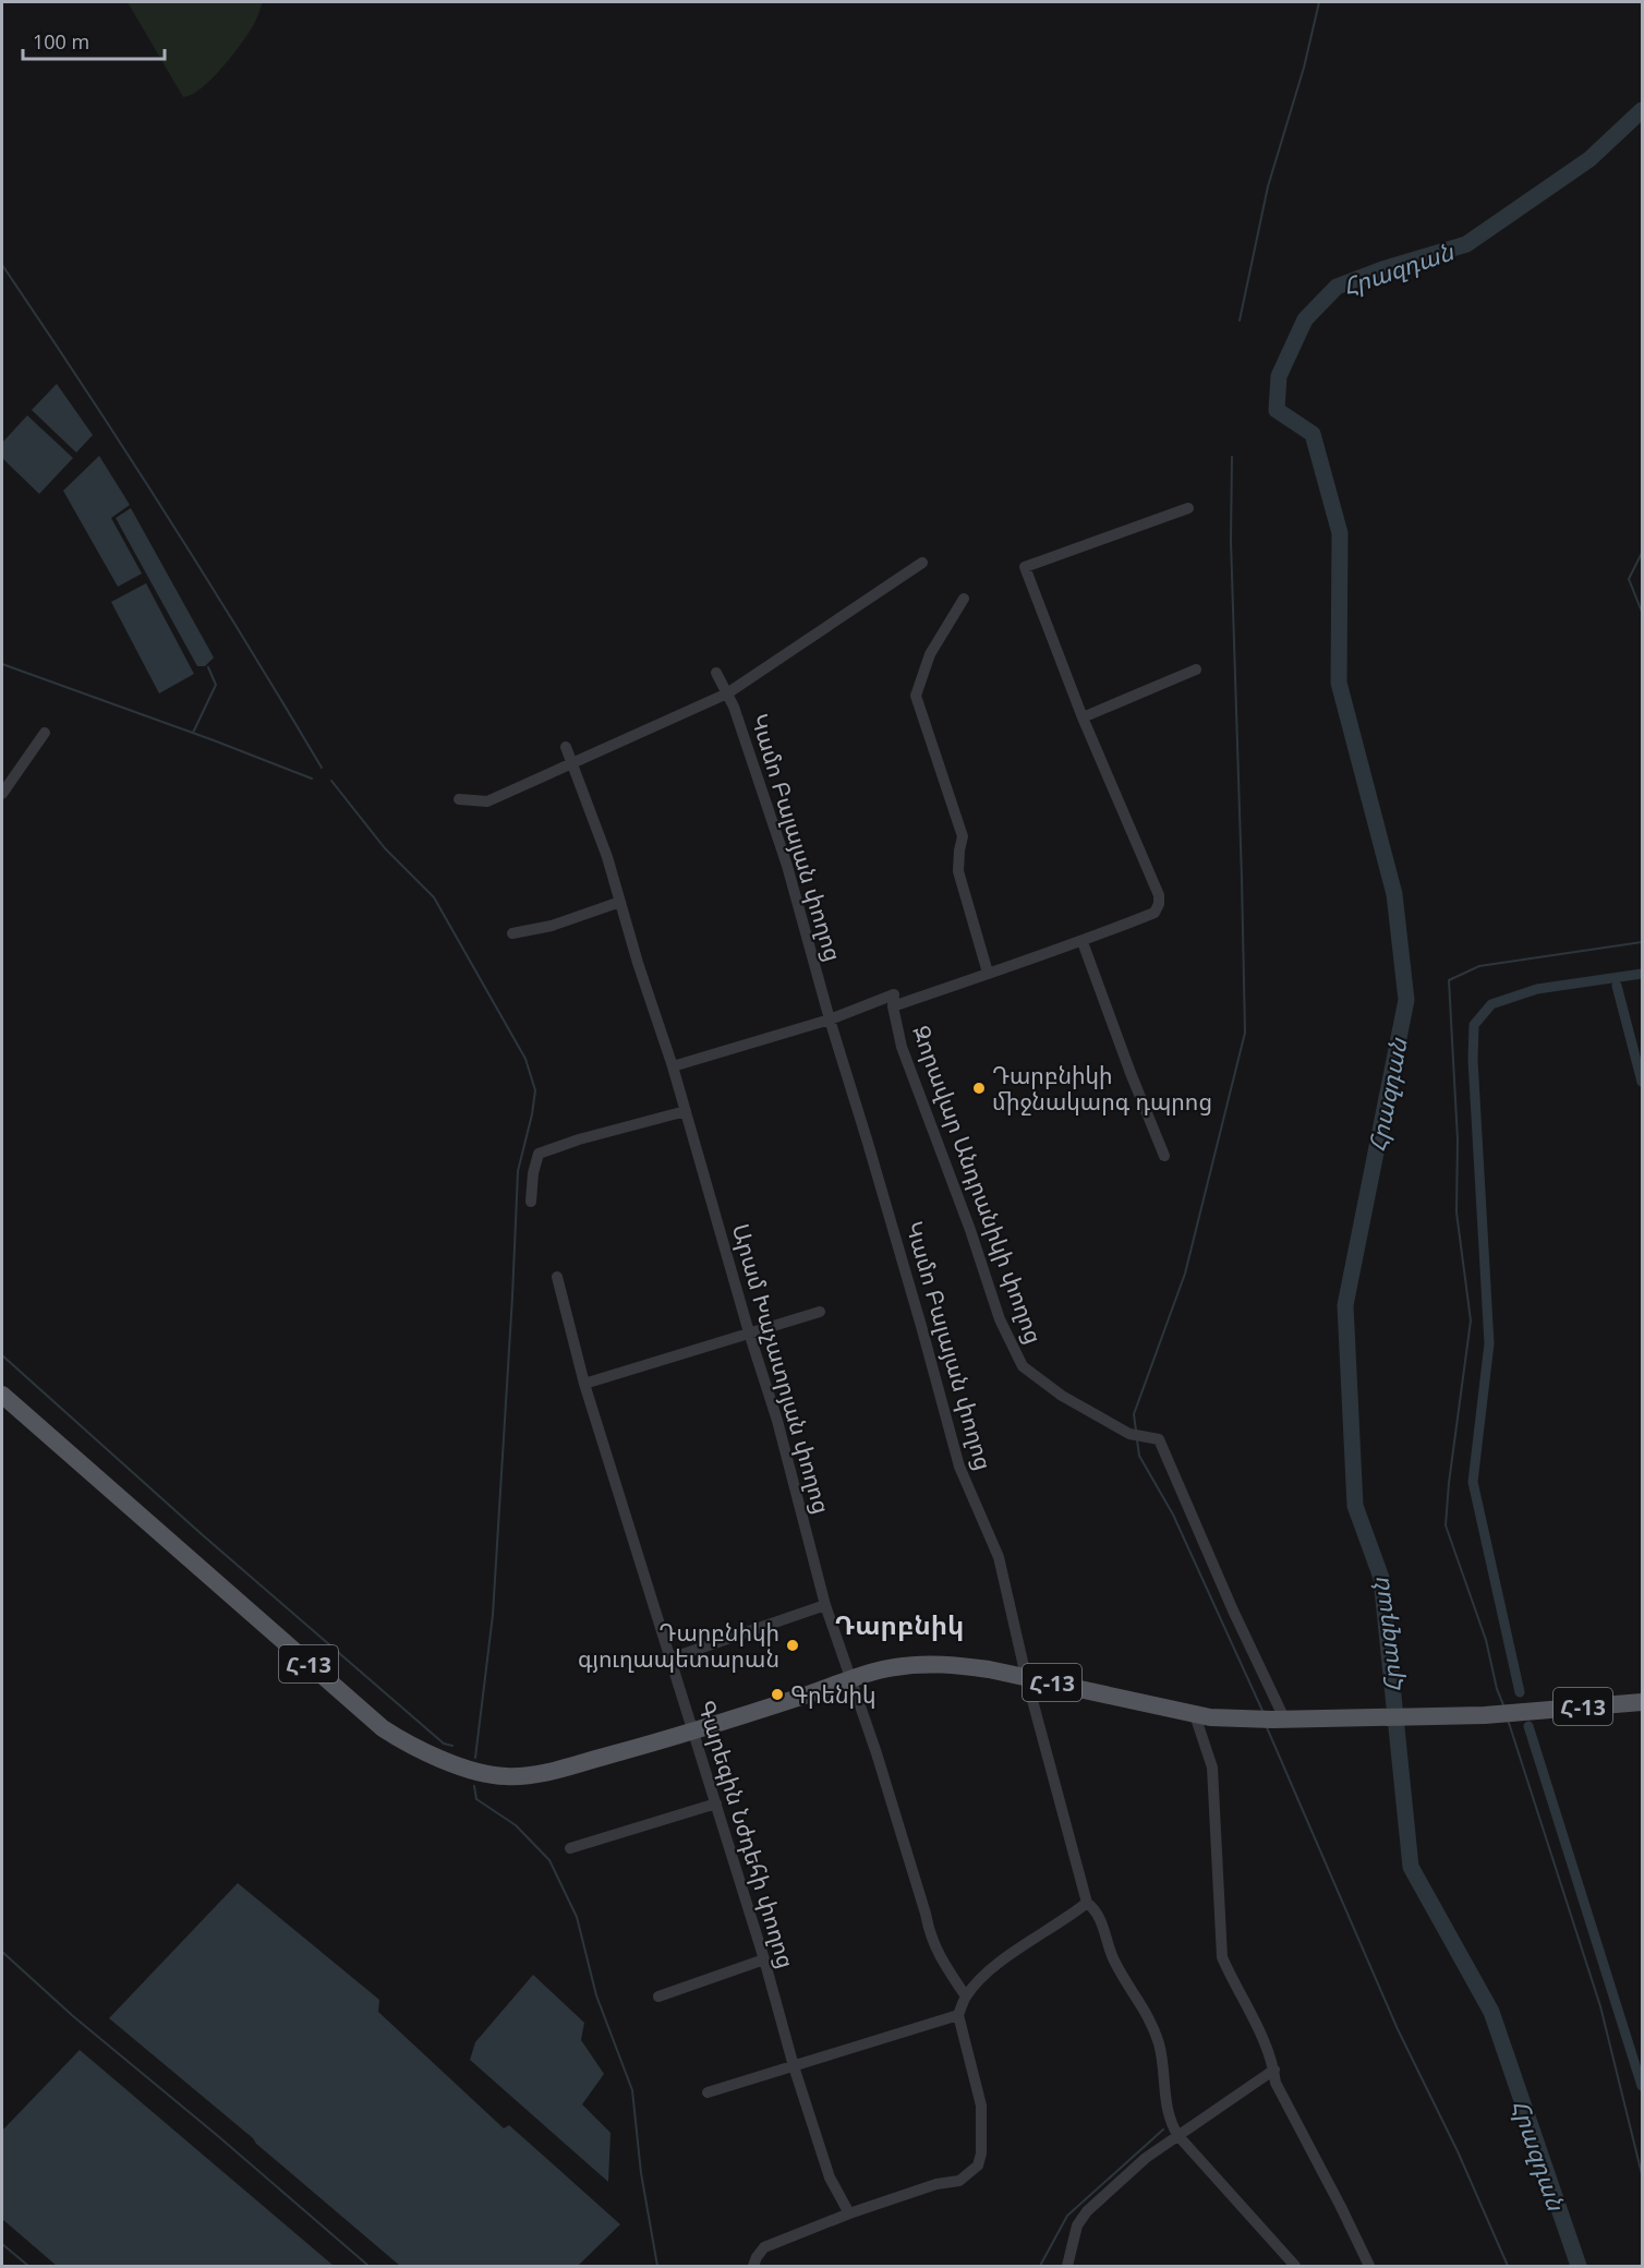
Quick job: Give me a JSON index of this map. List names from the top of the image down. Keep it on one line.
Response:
{"streets":{"main road":["Հ-13"],"street":["Կամո Բալայան փողոց","Զորավար Անդրանիկի փողոց","Արամ Խաչատրյան փողոց","Գարեգին Նժդեհի փողոց"]},"crossings":[["Կամո Բալայան փողոց","Հ-13"],["Զորավար Անդրանիկի փողոց","Հ-13"],["Արամ Խաչատրյան փողոց","Հ-13"],["Հ-13","Գարեգին Նժդեհի փողոց"]],"districts":["Դարբնիկ"],"water":["Հրազդան"],"places":["Դարբնիկի միջնակարգ դպրոց","Դարբնիկի գյուղապետարան","Գրենիկ"],"scale_bar":"100 m"}
